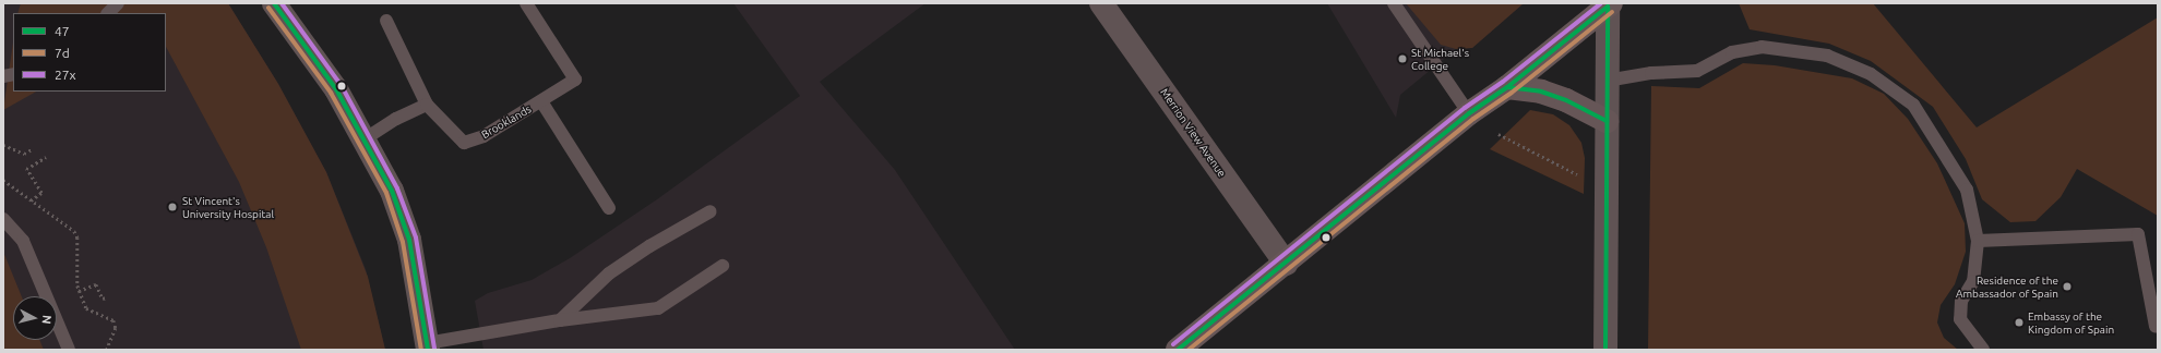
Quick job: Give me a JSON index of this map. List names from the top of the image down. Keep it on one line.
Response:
{"streets":{"street":["Merrion View Avenue"],"lane":["Brooklands"]},"places":["St Michael's College","St Vincent's University Hospital","Residence of the Ambassador of Spain","Embassy of the Kingdom of Spain"],"lines":["transit line 47","transit line 27x","transit line 7d"],"legend":["47","7d","27x"],"north":"right"}
